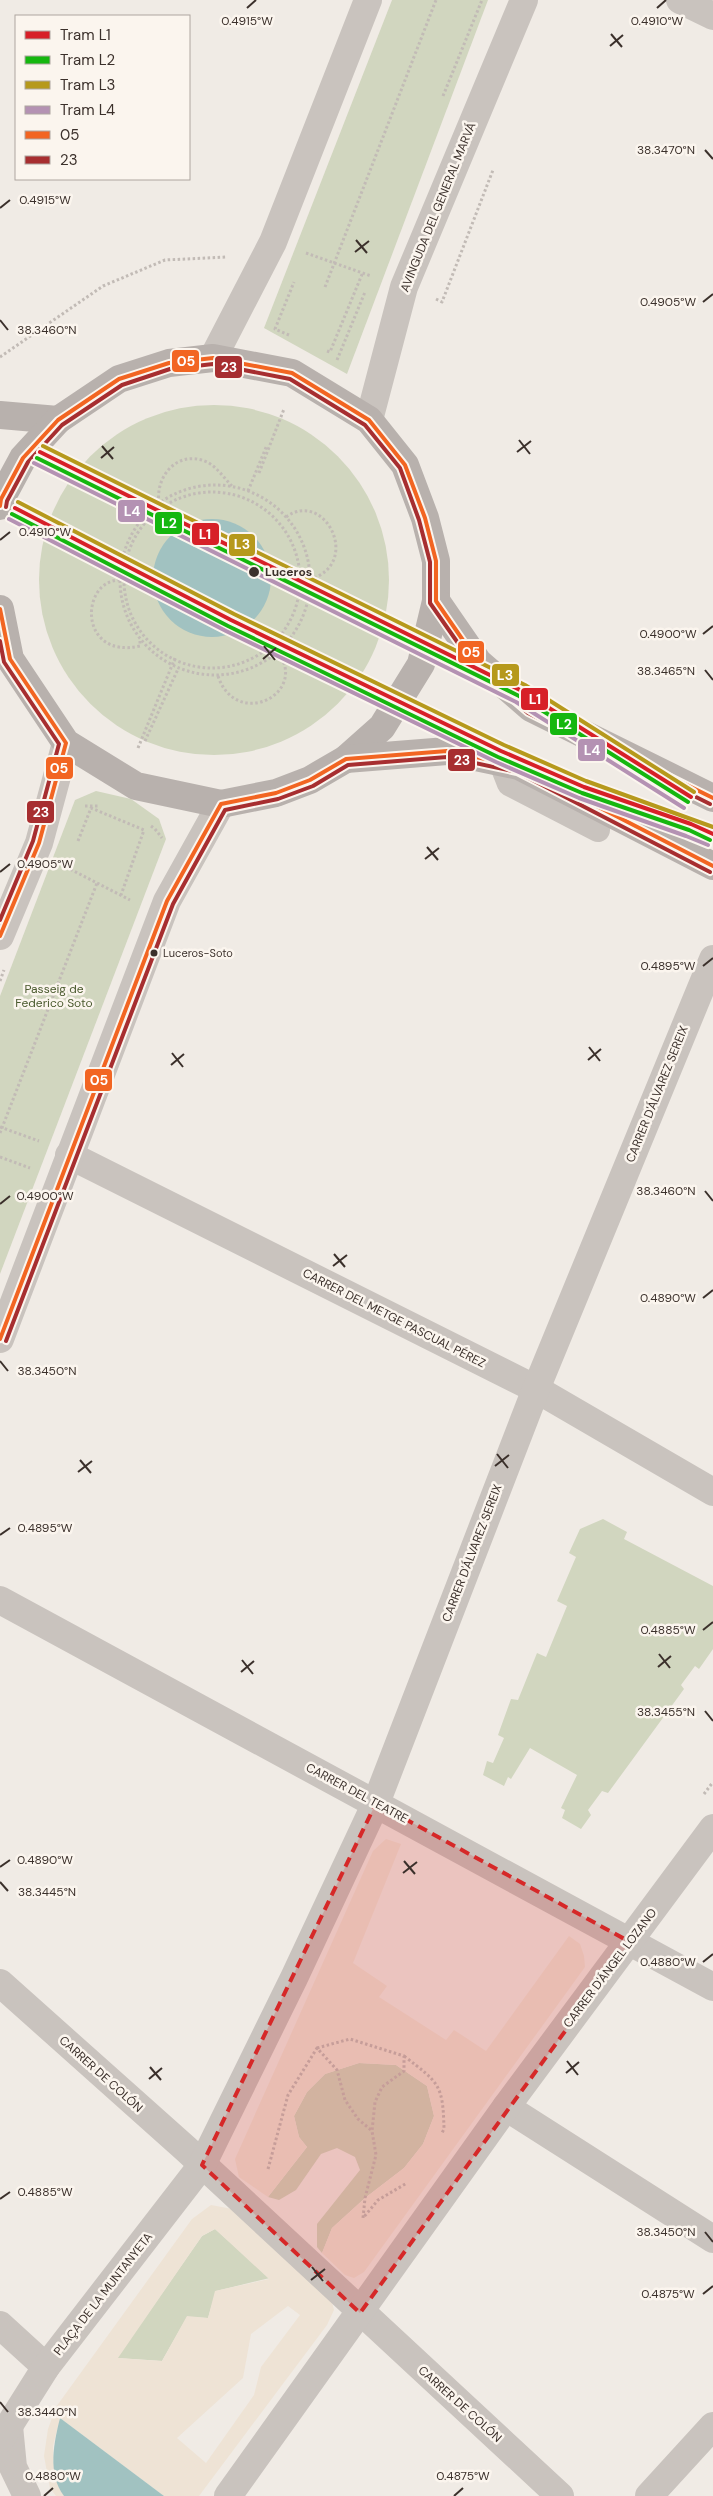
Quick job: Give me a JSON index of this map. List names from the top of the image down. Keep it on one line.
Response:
{"streets":{"street":["AVINGUDA DEL GENERAL MARVÁ","CARRER D'ÁLVAREZ SEREIX","CARRER DEL METGE PASCUAL PÉREZ","CARRER DEL TEATRE","CARRER D'ÁNGEL LOZANO","CARRER DE COLÓN","PLAÇA DE LA MUNTANYETA"]},"crossings":[["CARRER D'ÁLVAREZ SEREIX","CARRER DEL METGE PASCUAL PÉREZ"],["CARRER D'ÁLVAREZ SEREIX","CARRER DEL TEATRE"],["CARRER D'ÁLVAREZ SEREIX","PLAÇA DE LA MUNTANYETA"],["CARRER DEL TEATRE","CARRER D'ÁNGEL LOZANO"],["CARRER DE COLÓN","PLAÇA DE LA MUNTANYETA"]],"parks":["Passeig de Federico Soto"],"places":["Luceros","Luceros-Soto"],"lines":["transit line 05","transit line 23","tram line L3","tram line L1","tram line L2","tram line L4"],"legend":["Tram L1","Tram L2","Tram L3","Tram L4","05","23"],"coordinates":["0.4915°W","0.4910°W","38.3470°N","0.4905°W","38.3460°N","0.4900°W","38.3465°N","0.4895°W","0.4890°W","38.3450°N","0.4885°W","38.3455°N","38.3445°N","0.4880°W","0.4875°W","38.3440°N"]}
